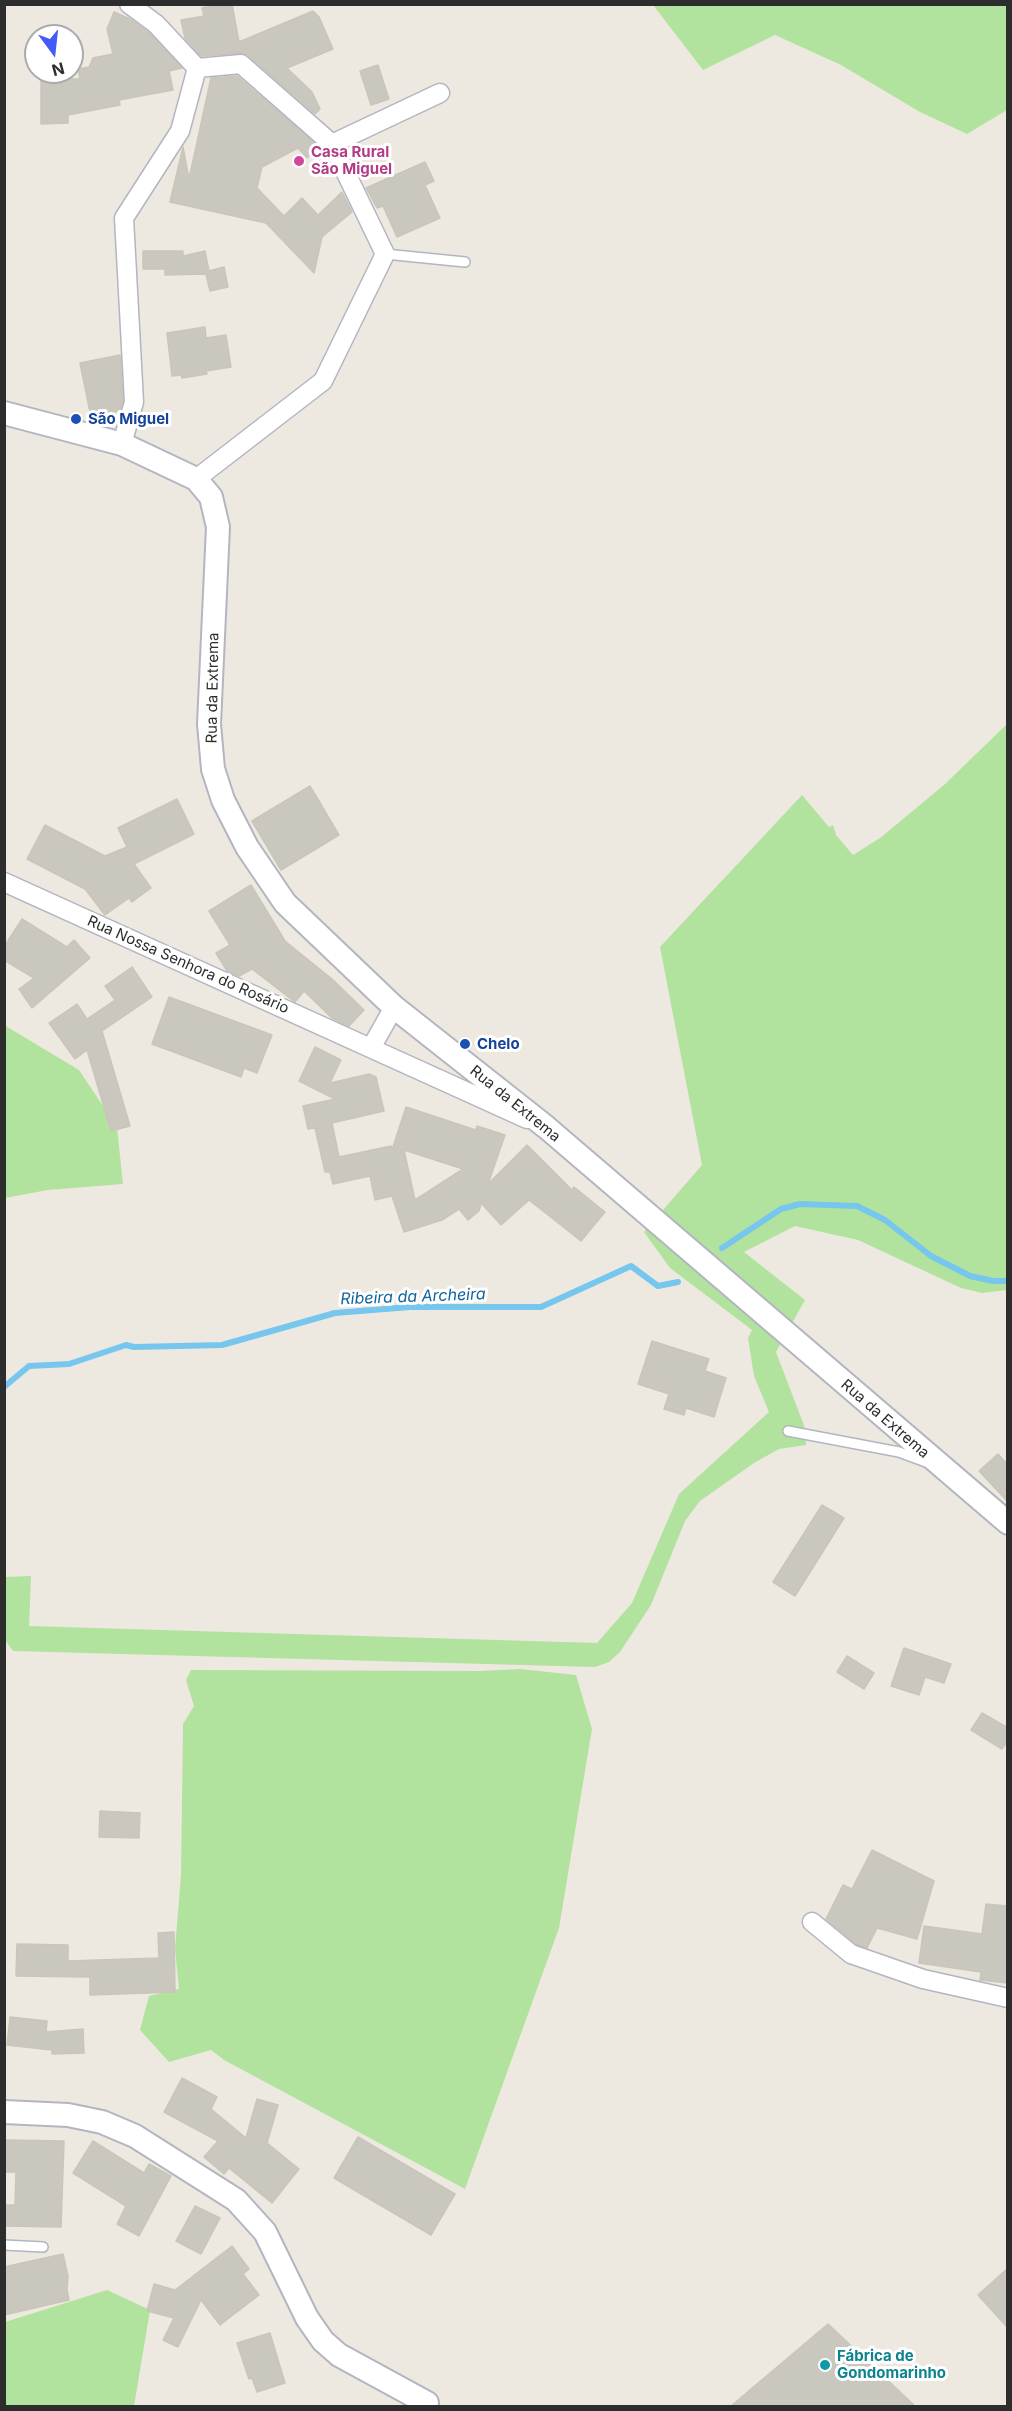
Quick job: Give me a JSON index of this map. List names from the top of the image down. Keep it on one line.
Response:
{"streets":{"street":["Rua da Extrema","Rua Nossa Senhora do Rosário"]},"crossings":[["Rua da Extrema","Rua Nossa Senhora do Rosário"]],"water":["Ribeira da Archeira"],"places":["Casa Rural São Miguel","São Miguel","Chelo","Fábrica de Gondomarinho"],"north":"bottom"}
